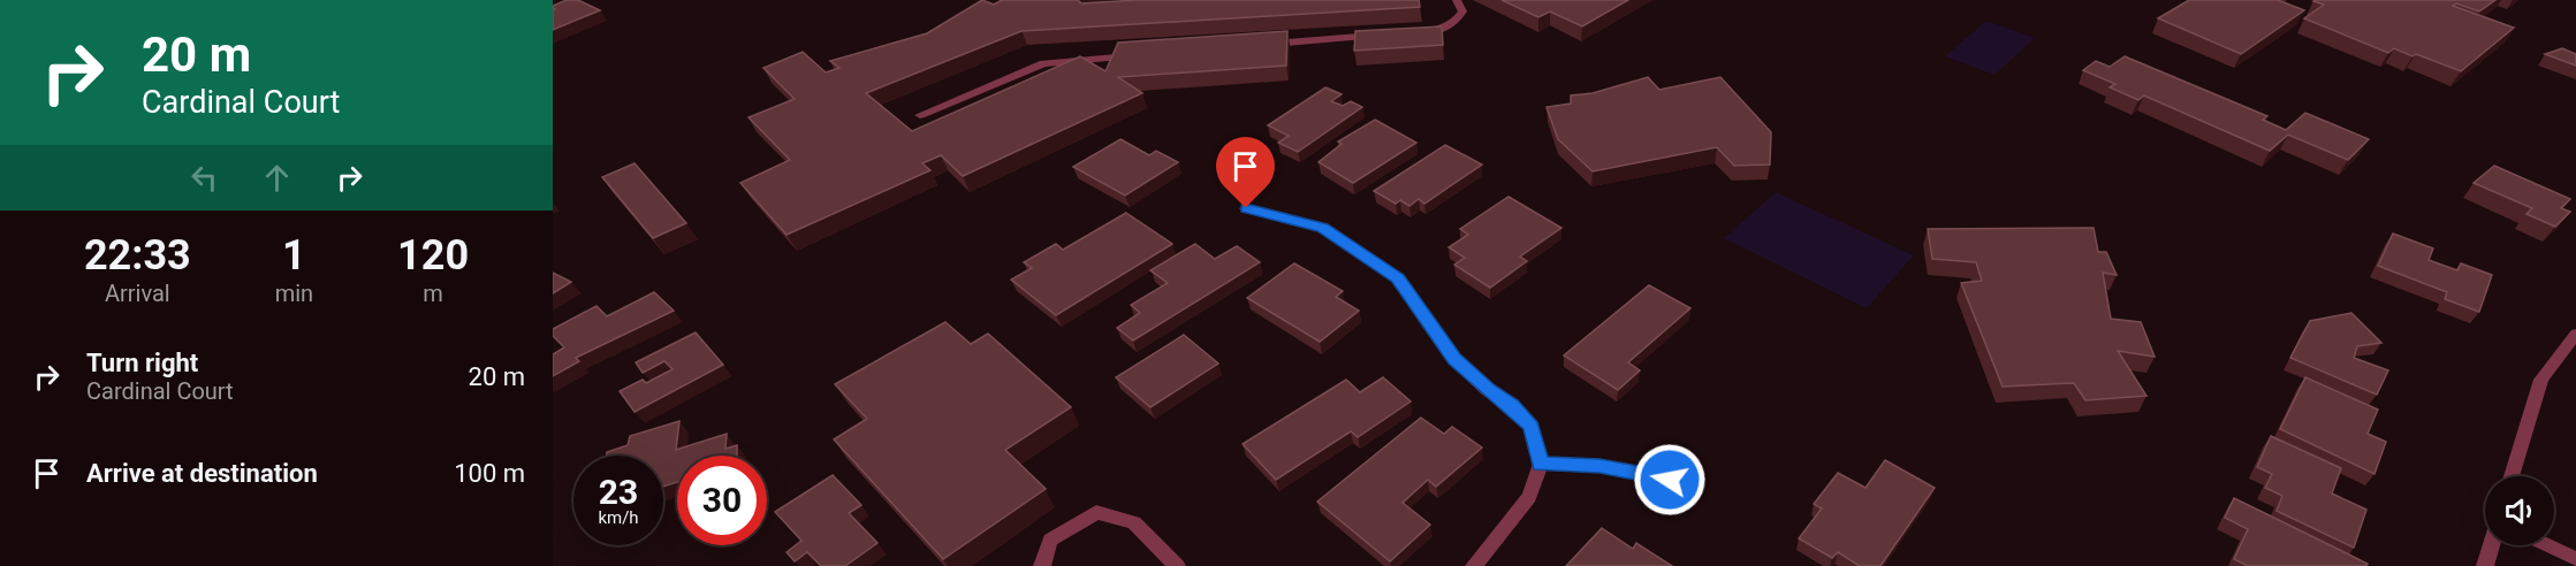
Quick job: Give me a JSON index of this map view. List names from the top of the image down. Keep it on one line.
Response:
{"page":{"turn":["20 m","Cardinal Court"],"eta":["22:33","Arrival","1","min","120","m"],"list":[{"name":"Turn right","note":"Cardinal Court","value":"20 m"},{"name":"Arrive at destination","value":"100 m"}],"speed":"23 km/h","limit":"30"}}
